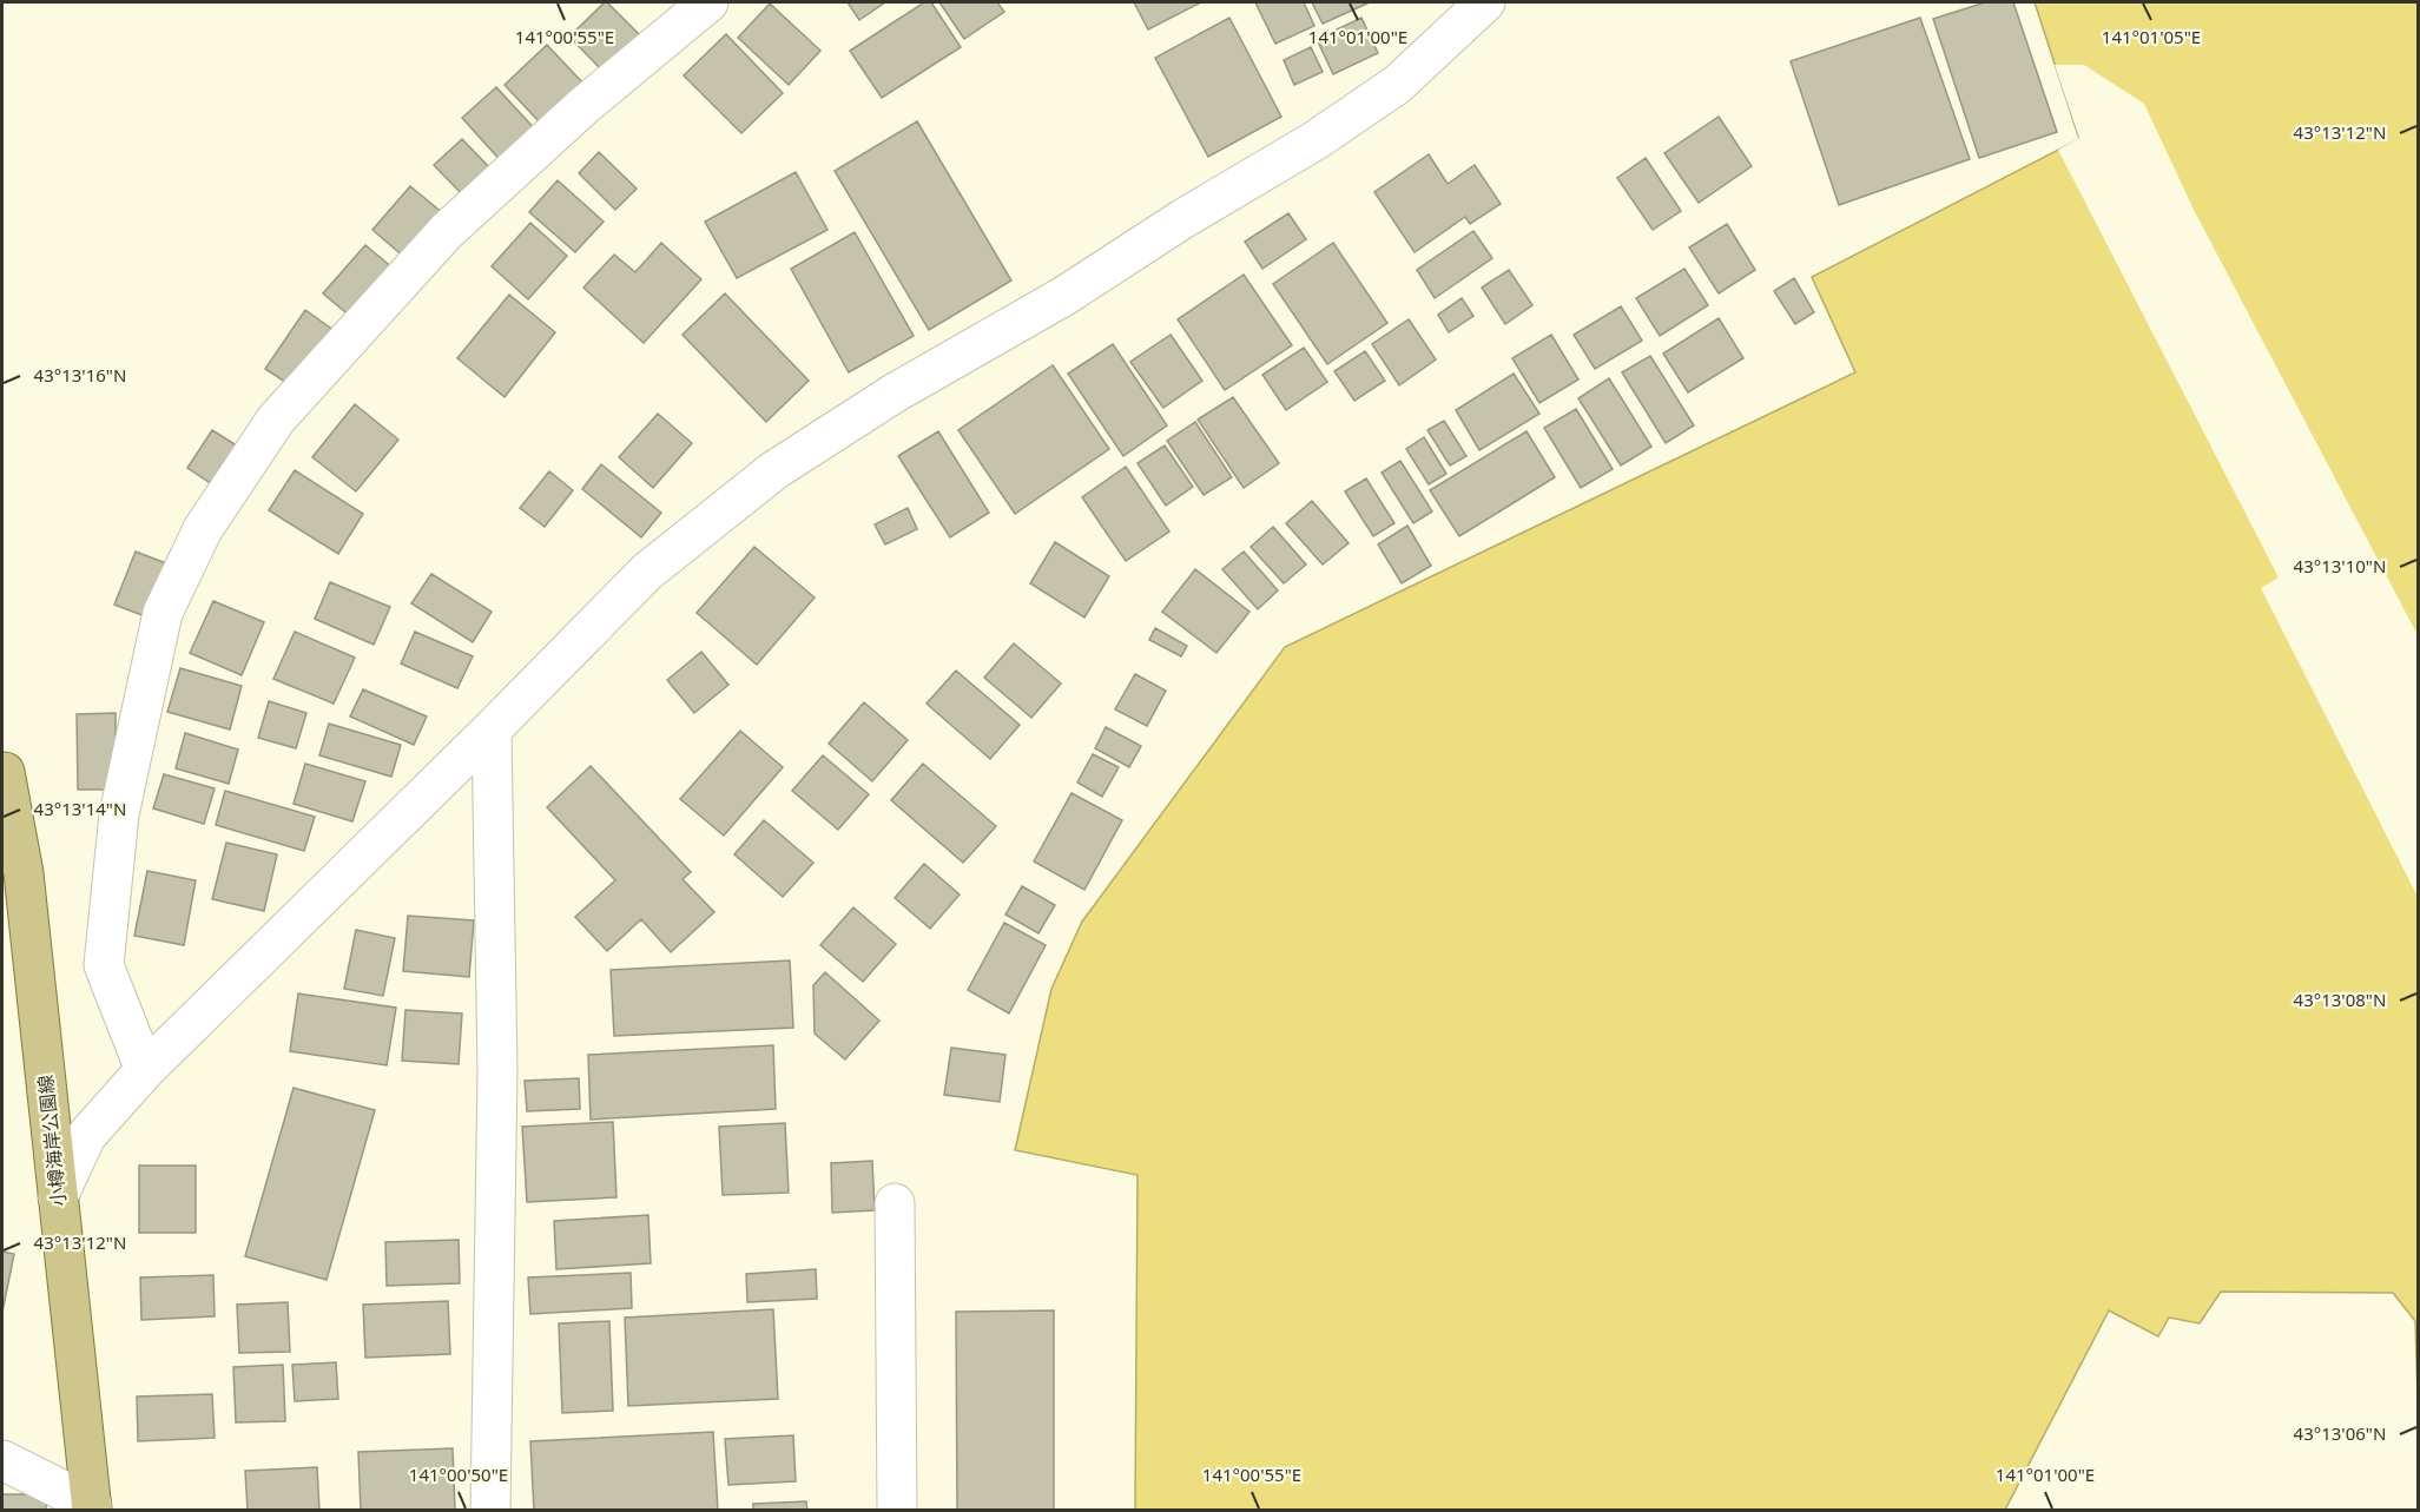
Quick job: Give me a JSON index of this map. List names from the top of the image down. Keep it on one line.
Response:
{"streets":{"main road":["小樽海岸公園線"]},"coordinates":["141°00'55\"E","141°01'05\"E","141°01'00\"E","43°13'12\"N","43°13'16\"N","43°13'10\"N","43°13'14\"N","43°13'08\"N","43°13'06\"N","141°00'50\"E"]}
